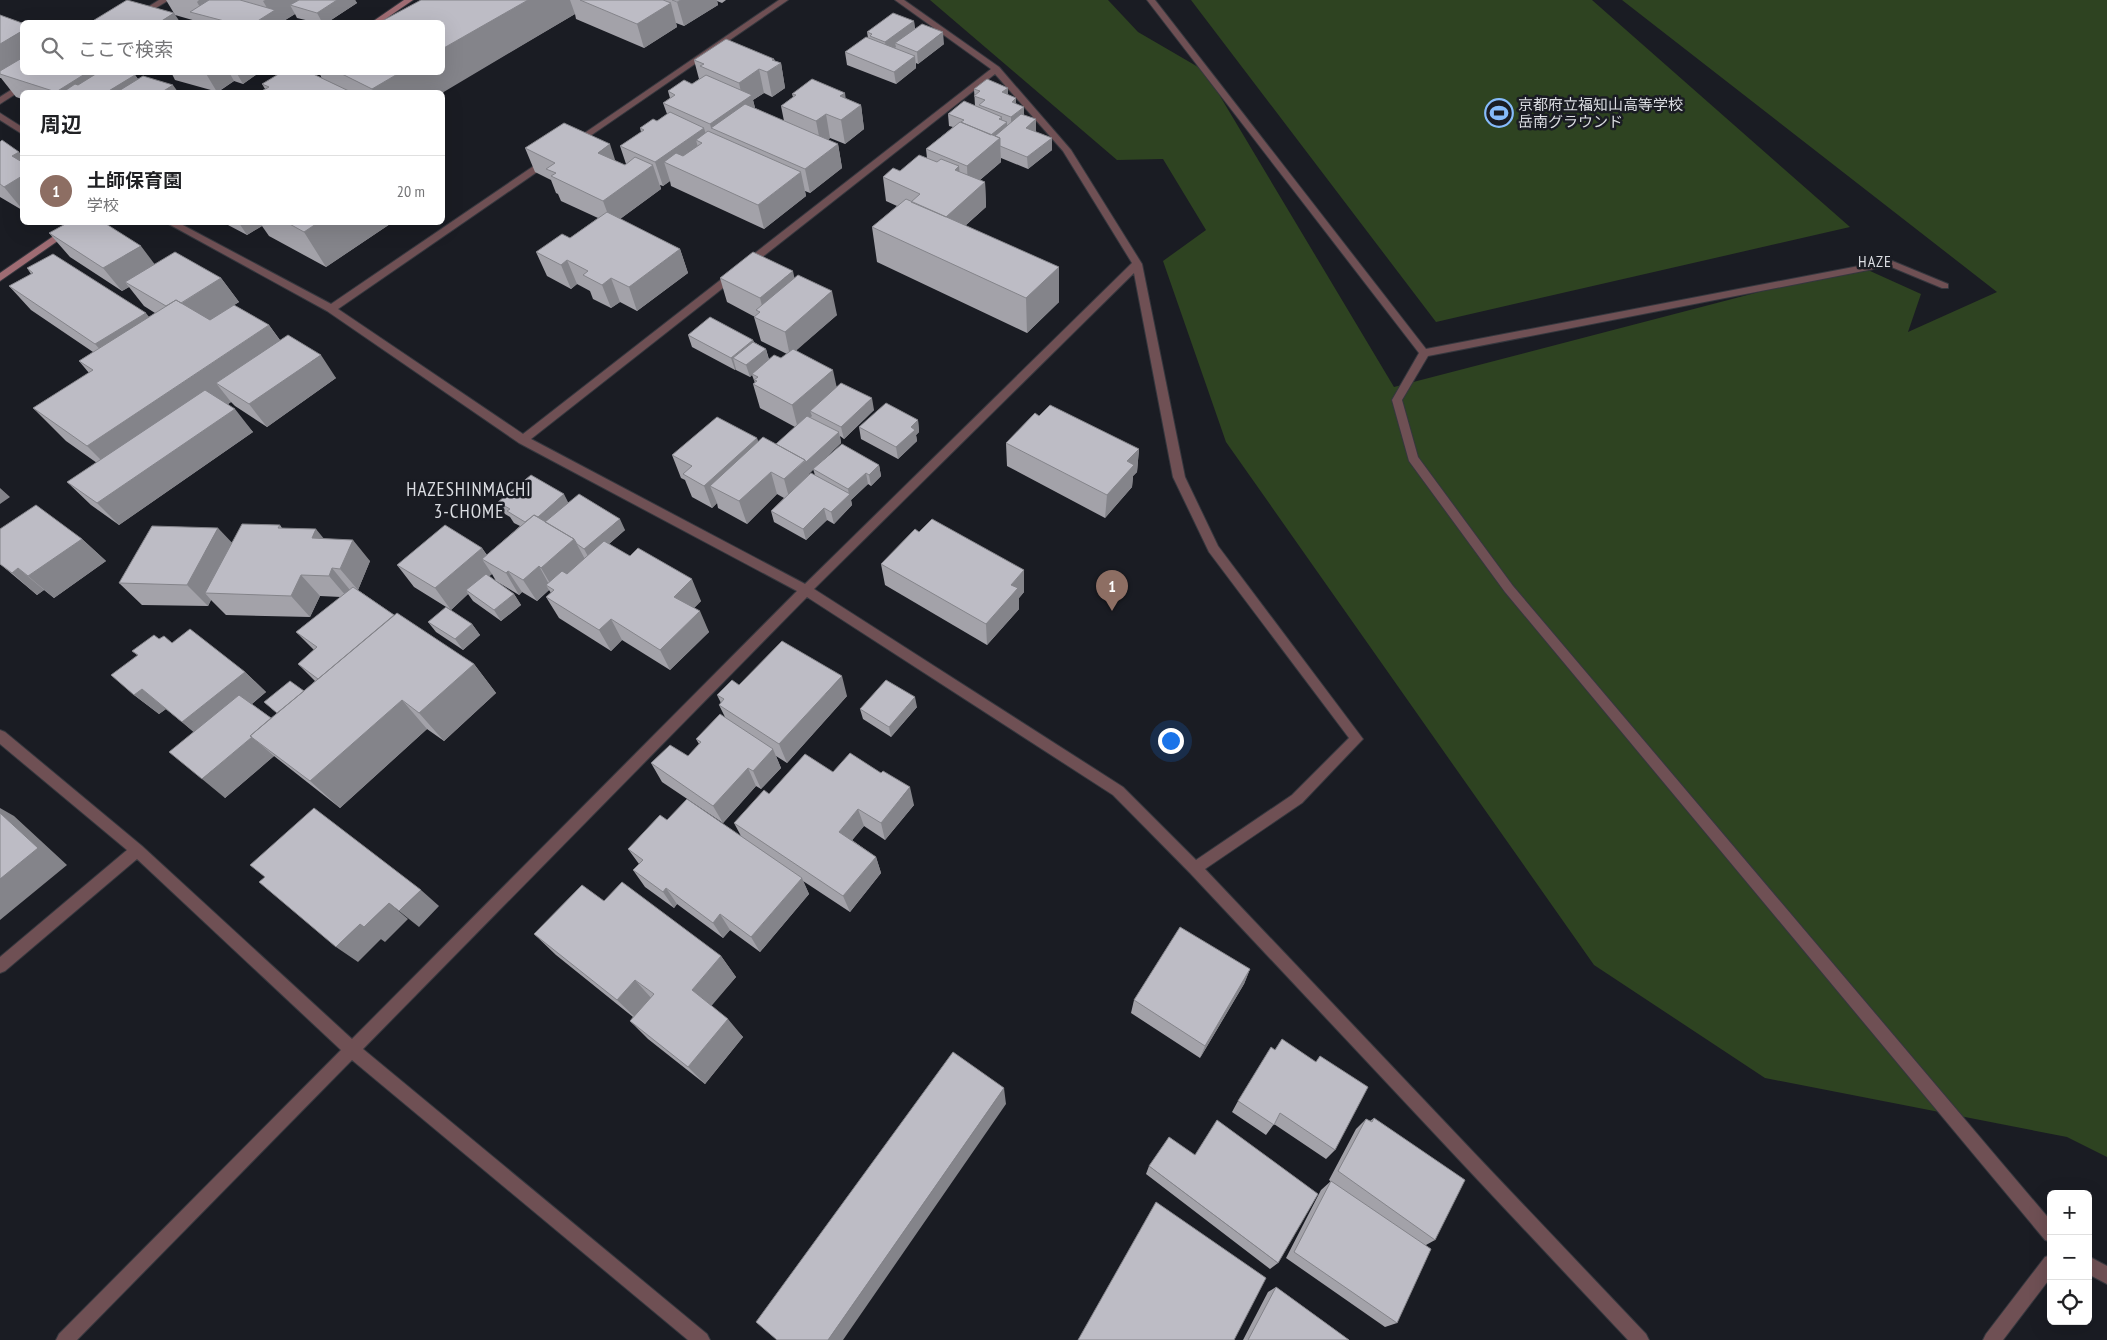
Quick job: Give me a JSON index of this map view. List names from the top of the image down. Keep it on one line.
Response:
{"districts":["HAZE","HAZESHINMACHI 3-CHOME"],"places":{"sports":["京都府立福知山高等学校 岳南グラウンド"]},"page":{"search":"ここで検索","heading":"周辺","list":[{"mark":"1","name":"土師保育園","note":"学校","value":"20 m"}],"pins":"1","map_buttons":["+","−"]}}
